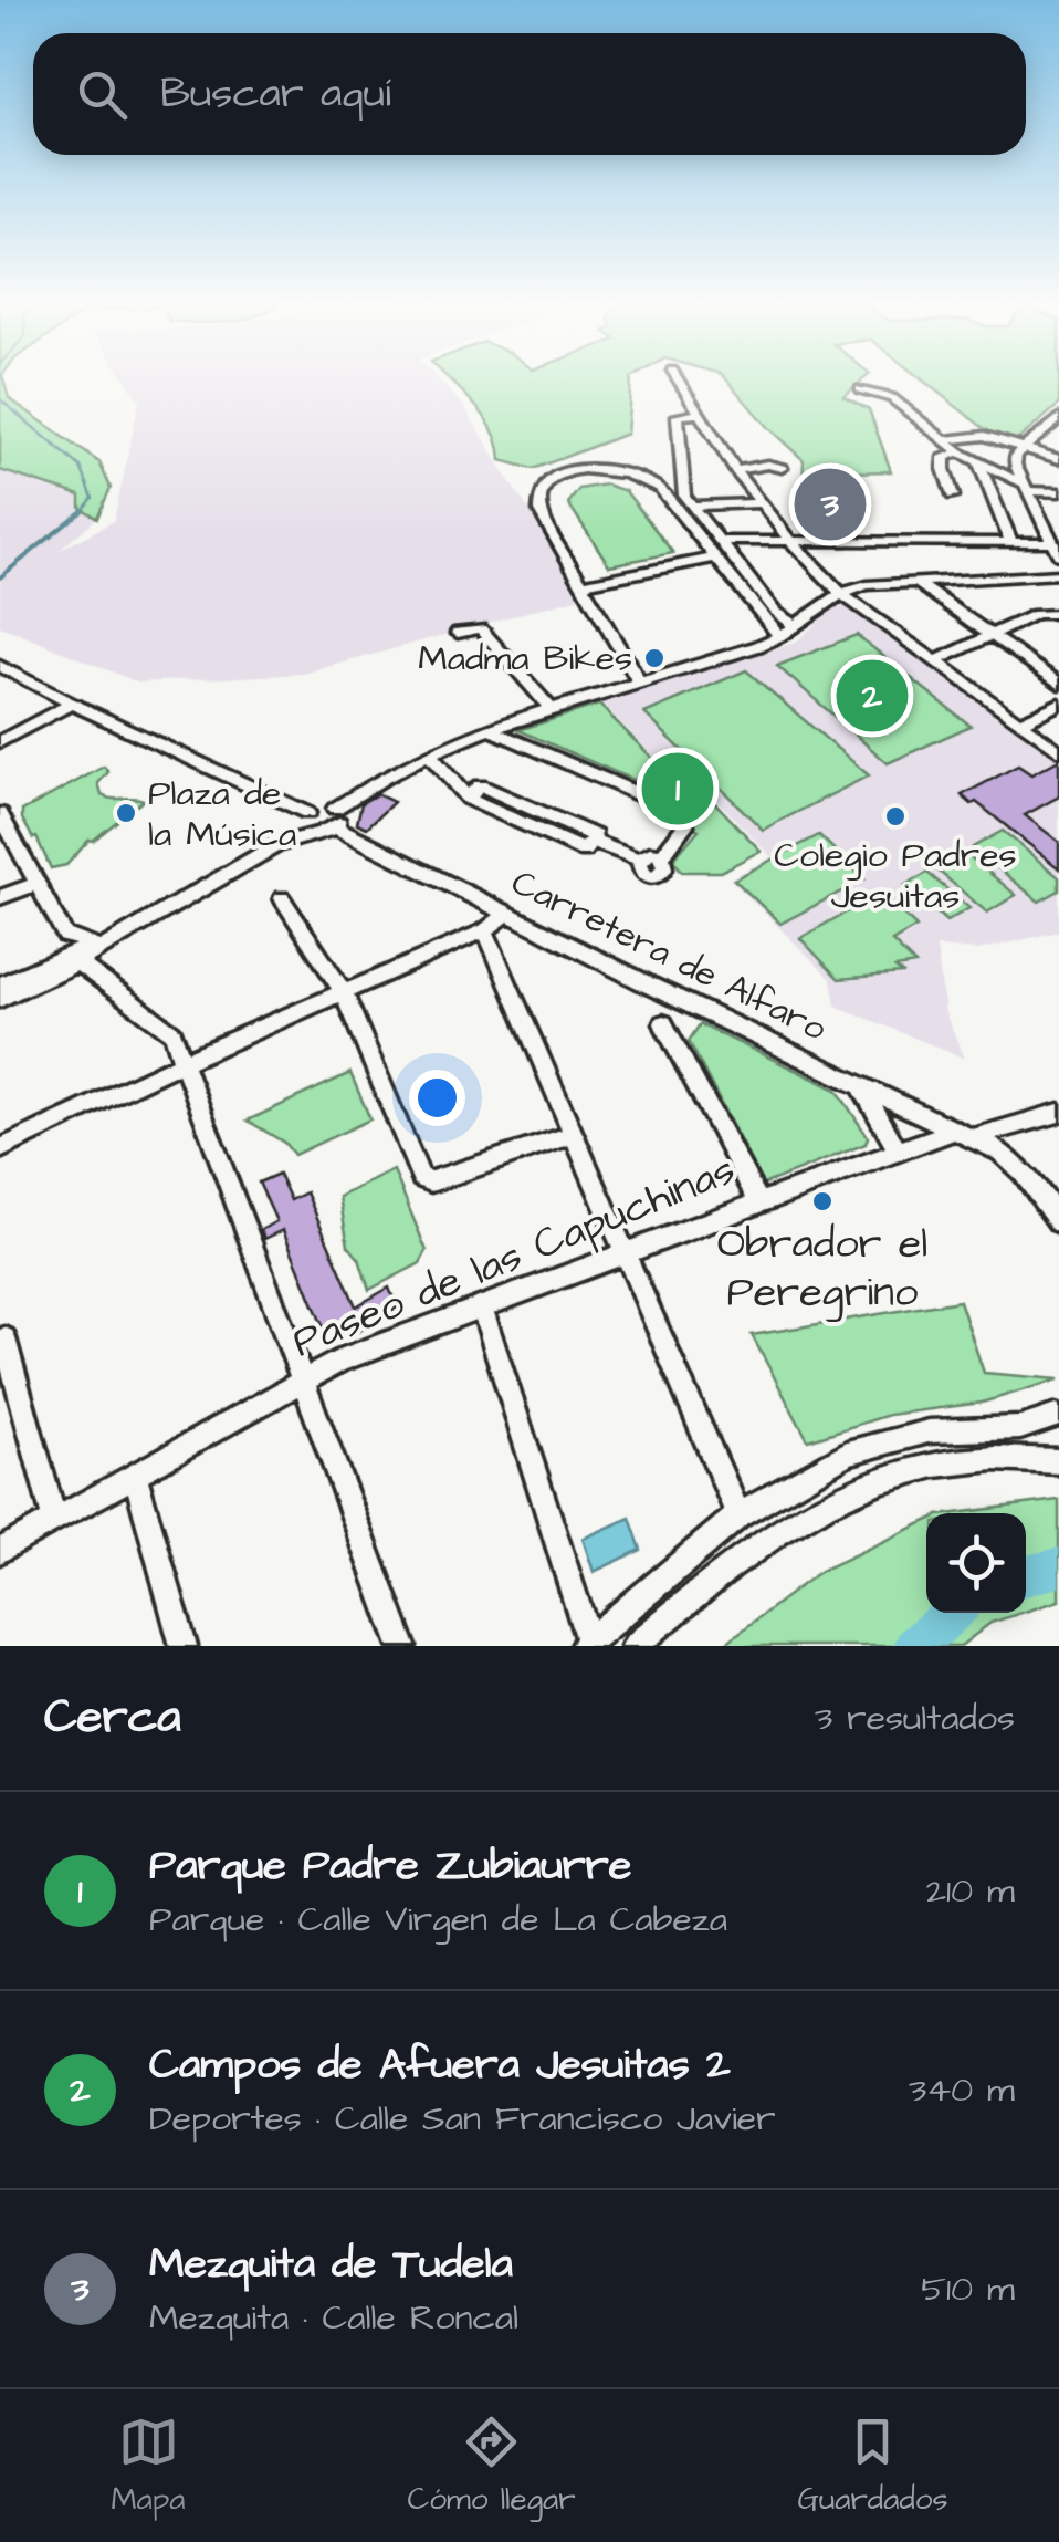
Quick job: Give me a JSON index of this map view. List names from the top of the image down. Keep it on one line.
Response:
{"streets":{"street":["Carretera de Alfaro","Paseo de las Capuchinas"]},"crossings":[["Carretera de Alfaro","Paseo de las Capuchinas"]],"places":["Madma Bikes","Plaza de la Música","Colegio Padres Jesuitas","Obrador el Peregrino"],"page":{"search":"Buscar aquí","pins":["3","2","1"],"heading":["Cerca","3 resultados"],"list":[{"mark":"1","name":"Parque Padre Zubiaurre","note":"Parque · Calle Virgen de La Cabeza","value":"210 m"},{"mark":"2","name":"Campos de Afuera Jesuitas 2","note":"Deportes · Calle San Francisco Javier","value":"340 m"},{"mark":"3","name":"Mezquita de Tudela","note":"Mezquita · Calle Roncal","value":"510 m"}],"nav":["Mapa","Cómo llegar","Guardados"]}}
